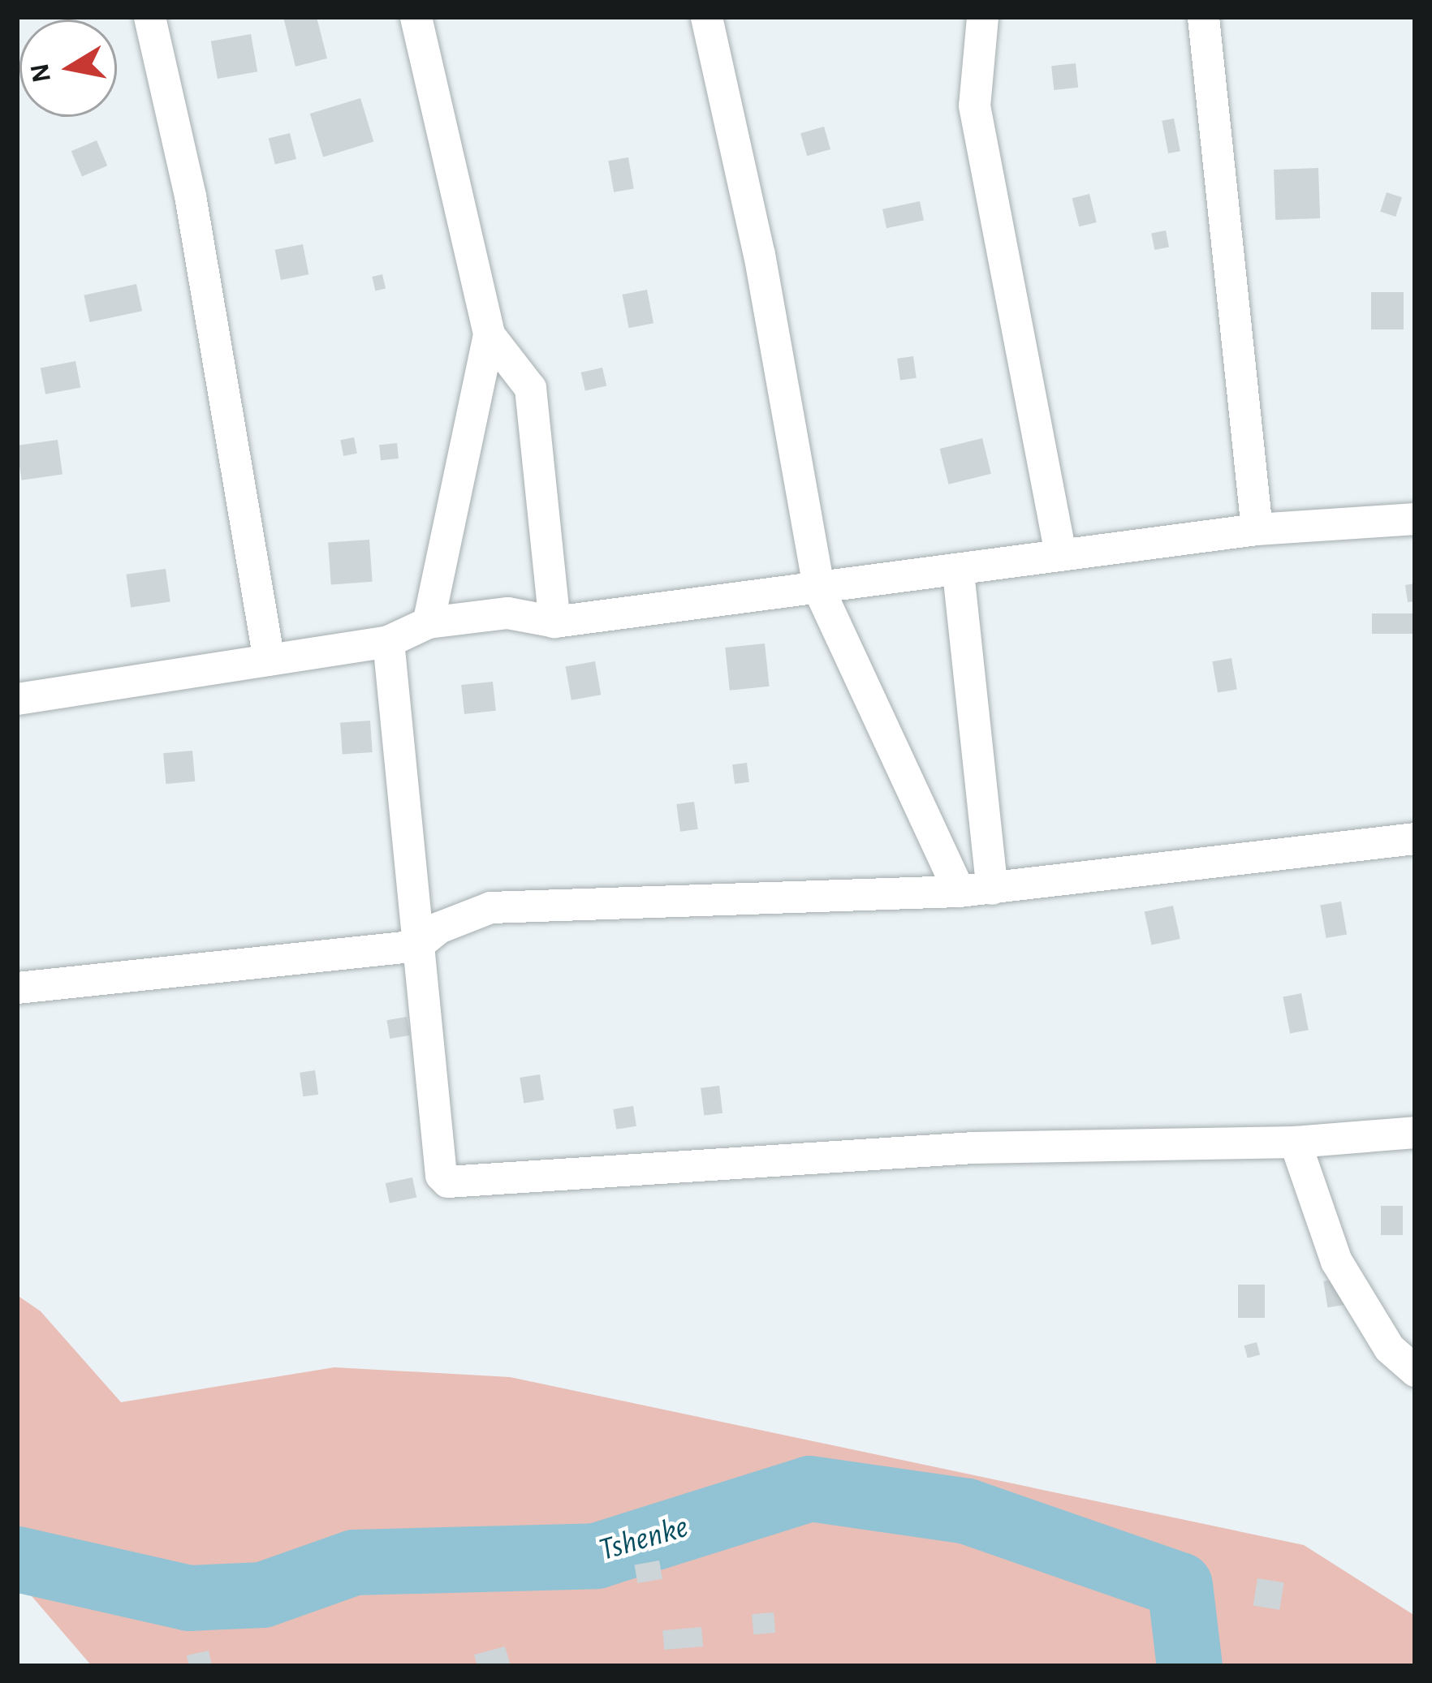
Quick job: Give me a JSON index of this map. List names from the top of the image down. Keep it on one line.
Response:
{"water":["Tshenke"],"north":"left"}
